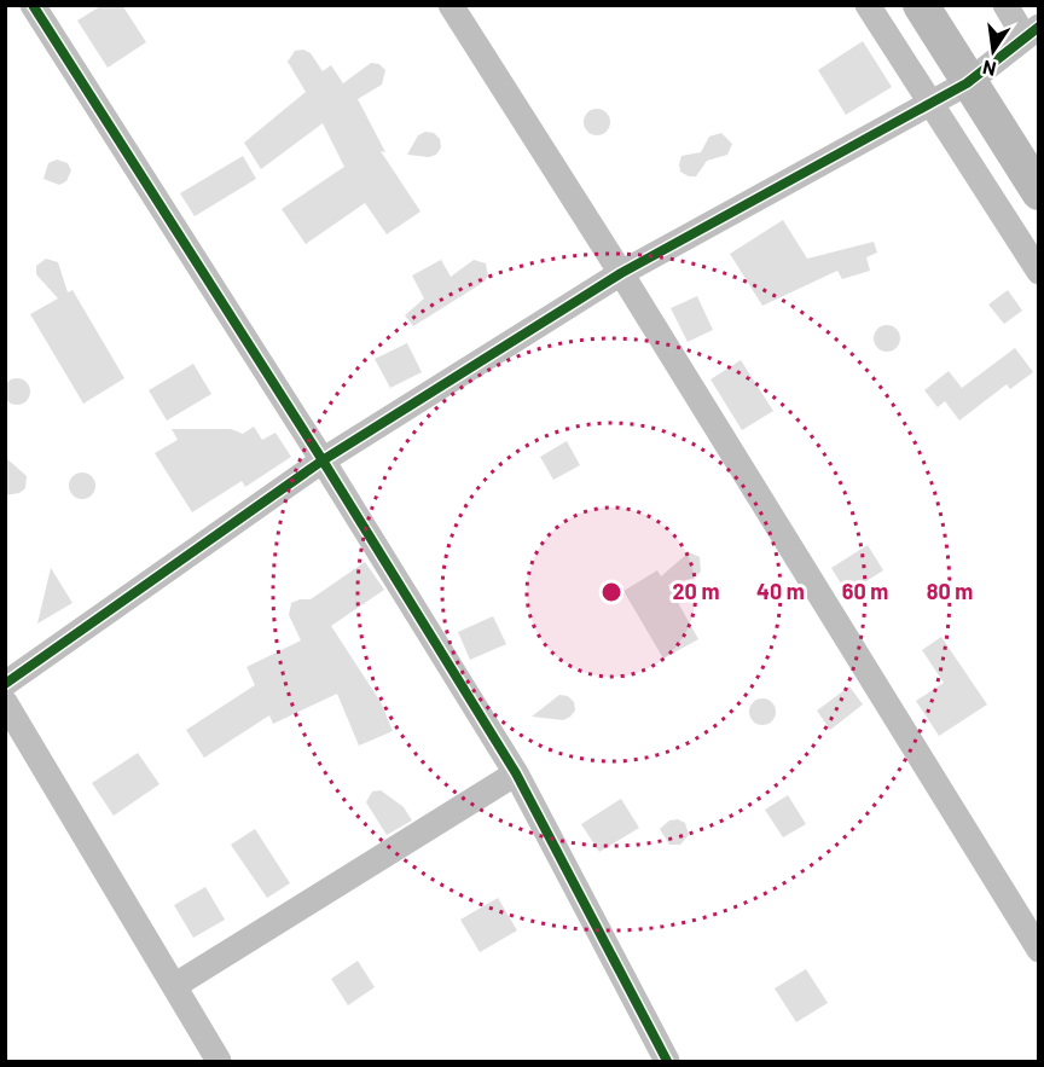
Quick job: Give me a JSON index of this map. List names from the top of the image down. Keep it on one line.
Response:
{"north":"bottom","rings":["20 m","40 m","60 m","80 m"]}
